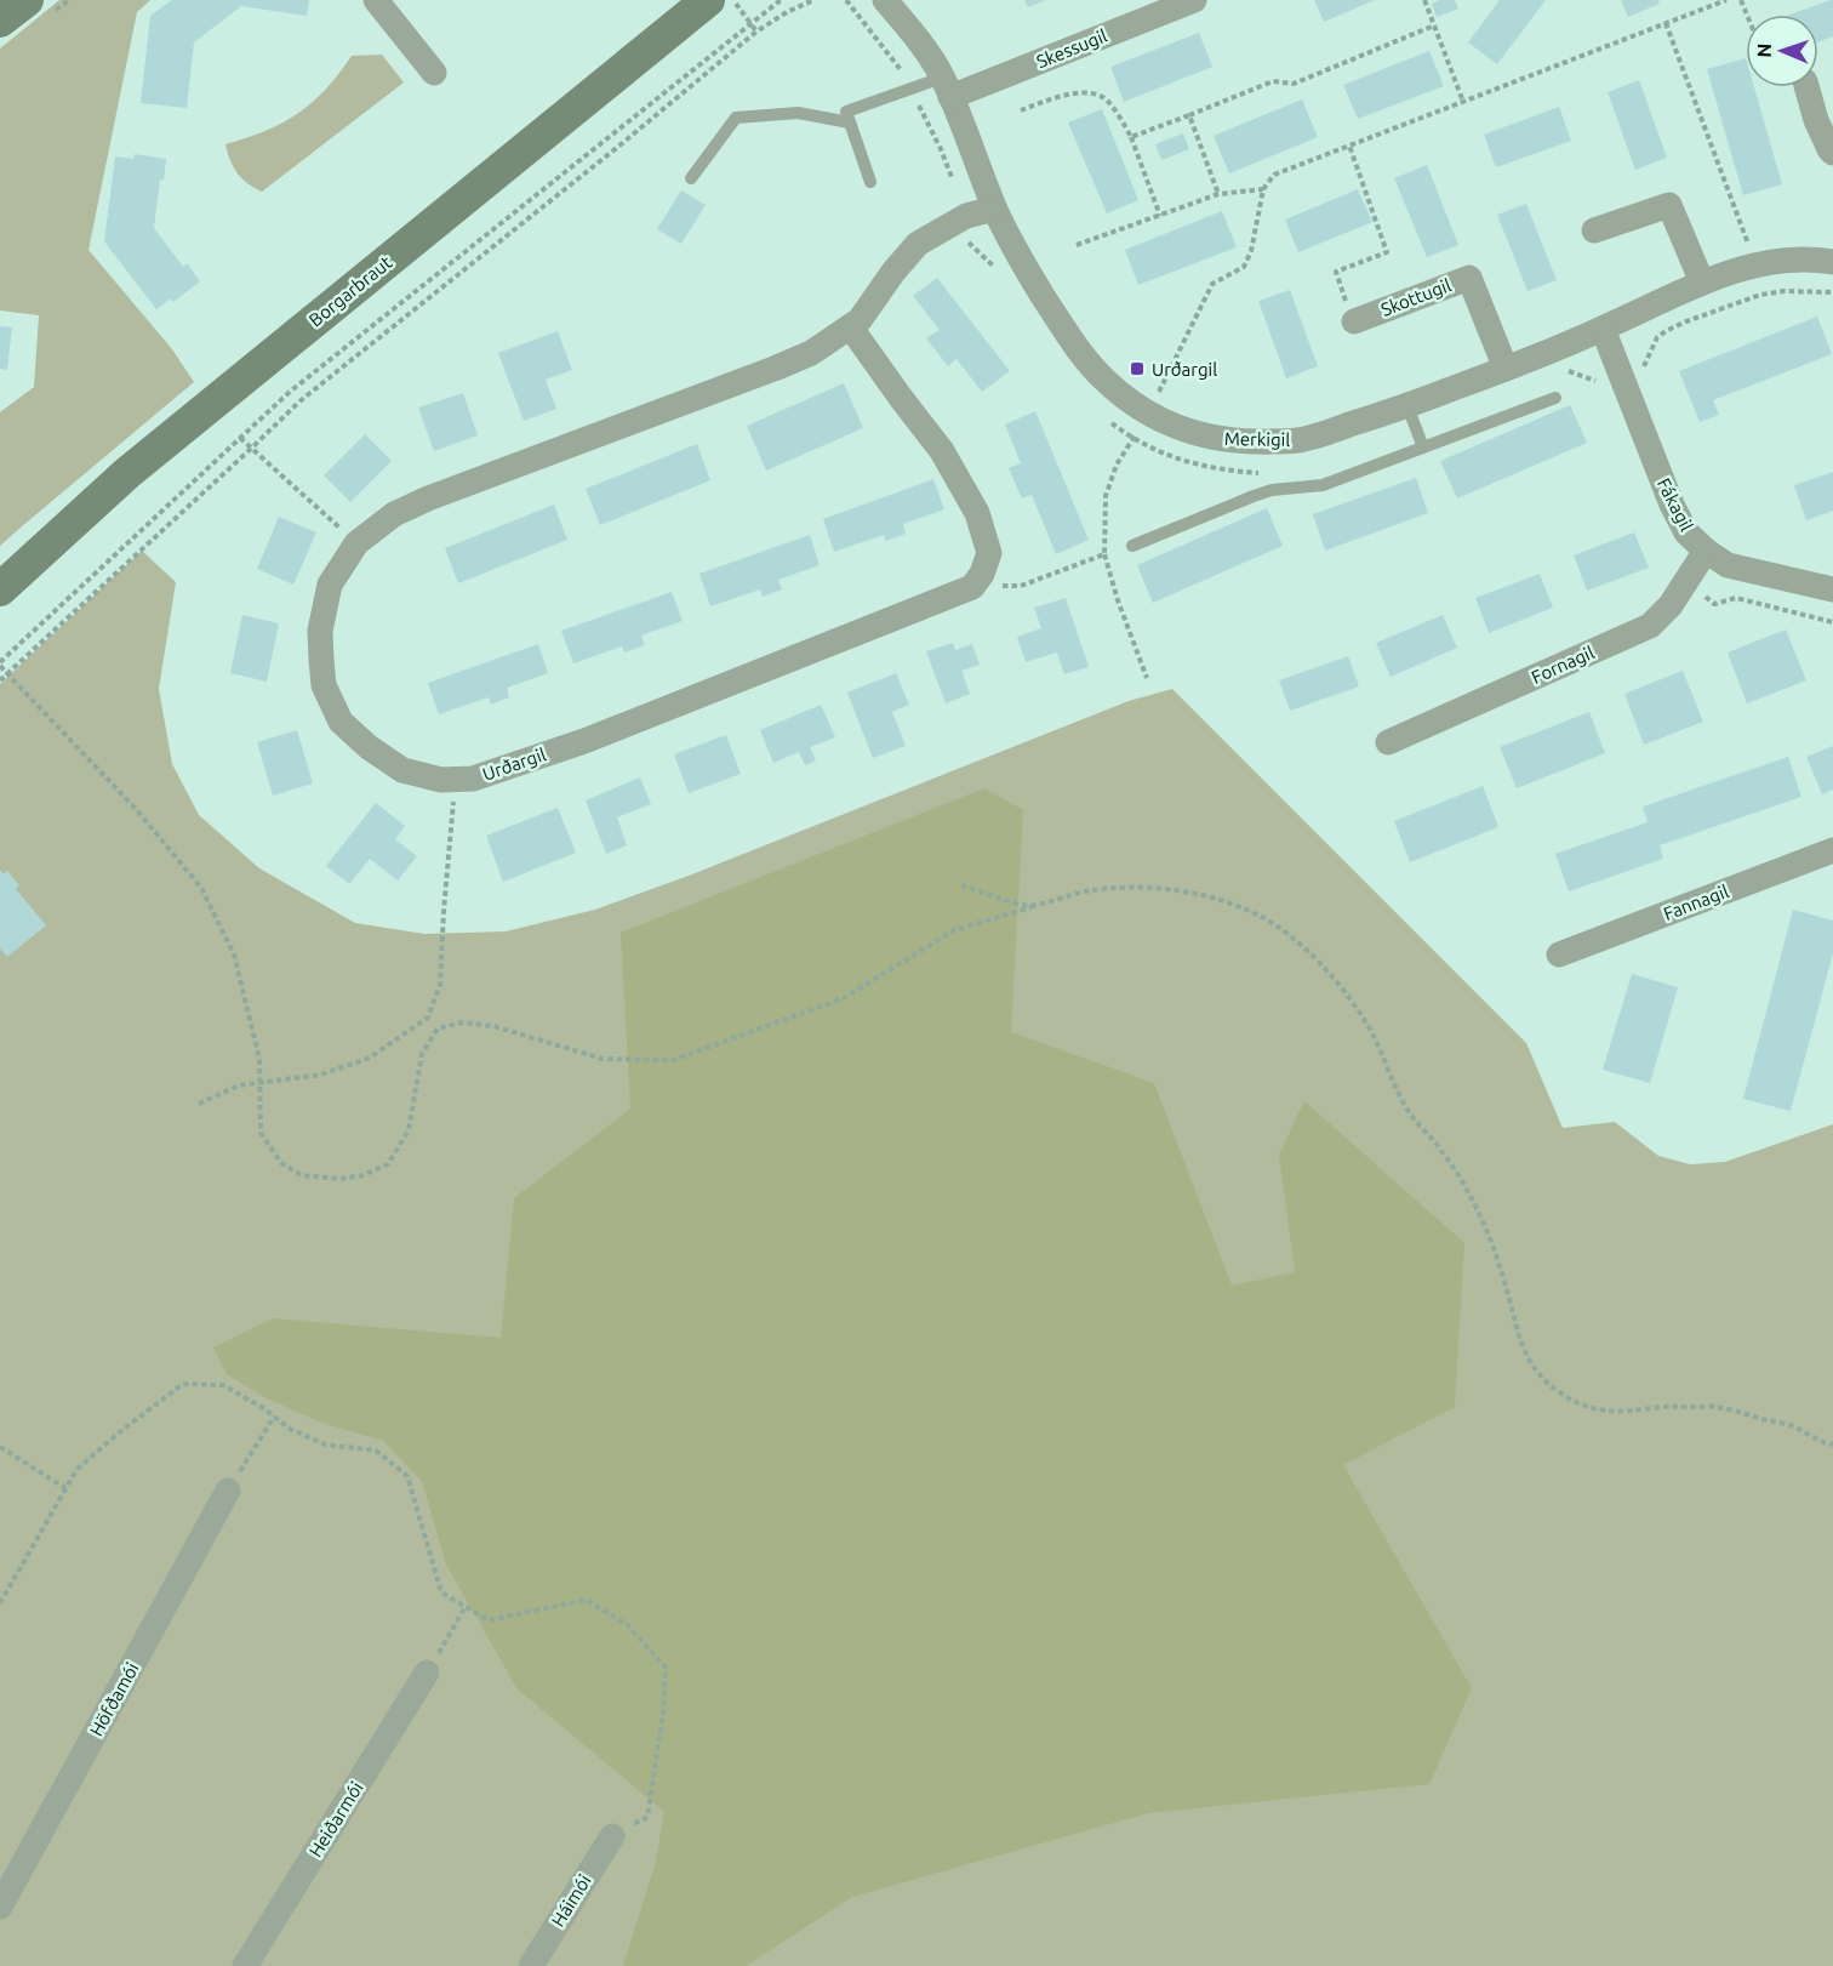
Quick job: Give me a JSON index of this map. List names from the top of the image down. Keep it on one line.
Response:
{"streets":{"street":["Skessugil","Borgarbraut","Skottugil","Merkigil","Fákagil","Fornagil","Urðargil","Fannagil","Höfðamói","Heiðarmói","Háimói"]},"crossings":[["Skessugil","Merkigil"],["Skottugil","Merkigil"],["Merkigil","Fákagil"],["Merkigil","Urðargil"],["Fákagil","Fornagil"]],"places":{"transit":["Urðargil"]},"north":"left"}
